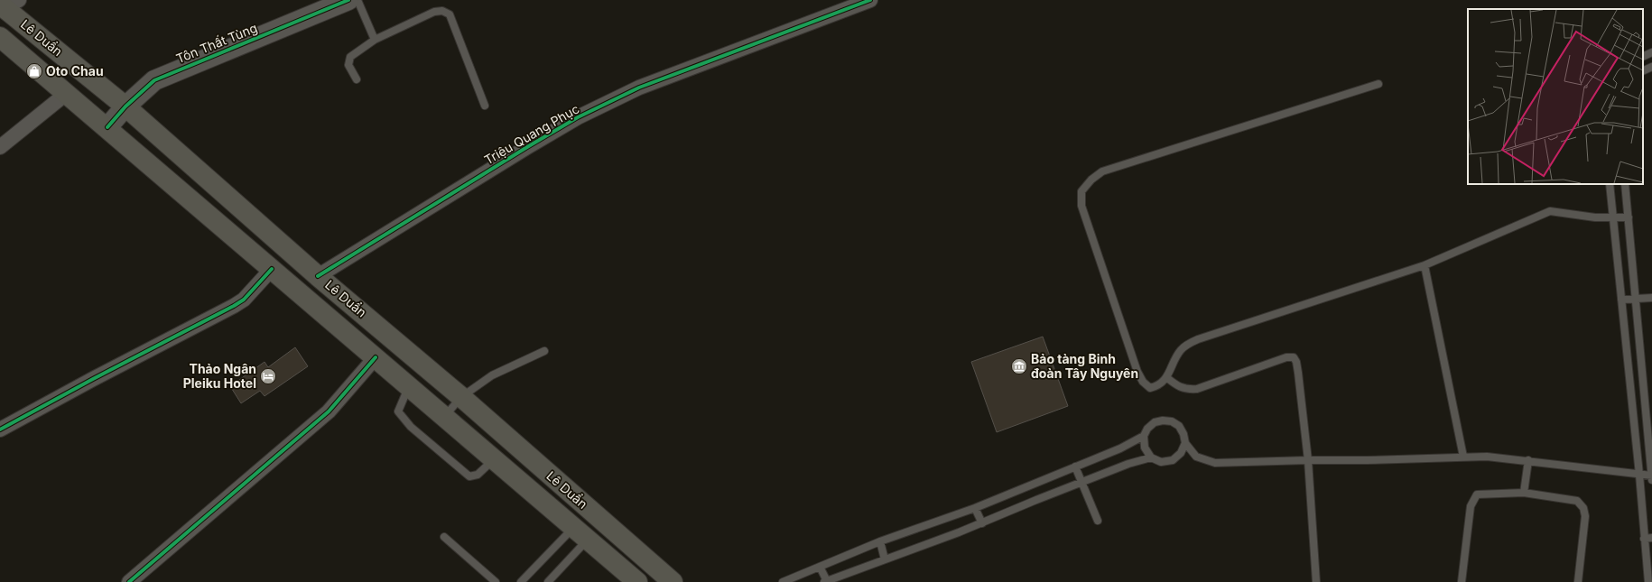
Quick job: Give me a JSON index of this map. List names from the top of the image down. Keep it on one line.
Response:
{"streets":{"main road":["Lê Duẩn"],"street":["Tôn Thất Tùng","Triệu Quang Phục"]},"crossings":[["Lê Duẩn","Tôn Thất Tùng"],["Lê Duẩn","Triệu Quang Phục"]],"places":{"shop":["Oto Chau"],"museum":["Bảo tàng Binh đoàn Tây Nguyên"],"hotel":["Thảo Ngân Pleiku Hotel"]}}
